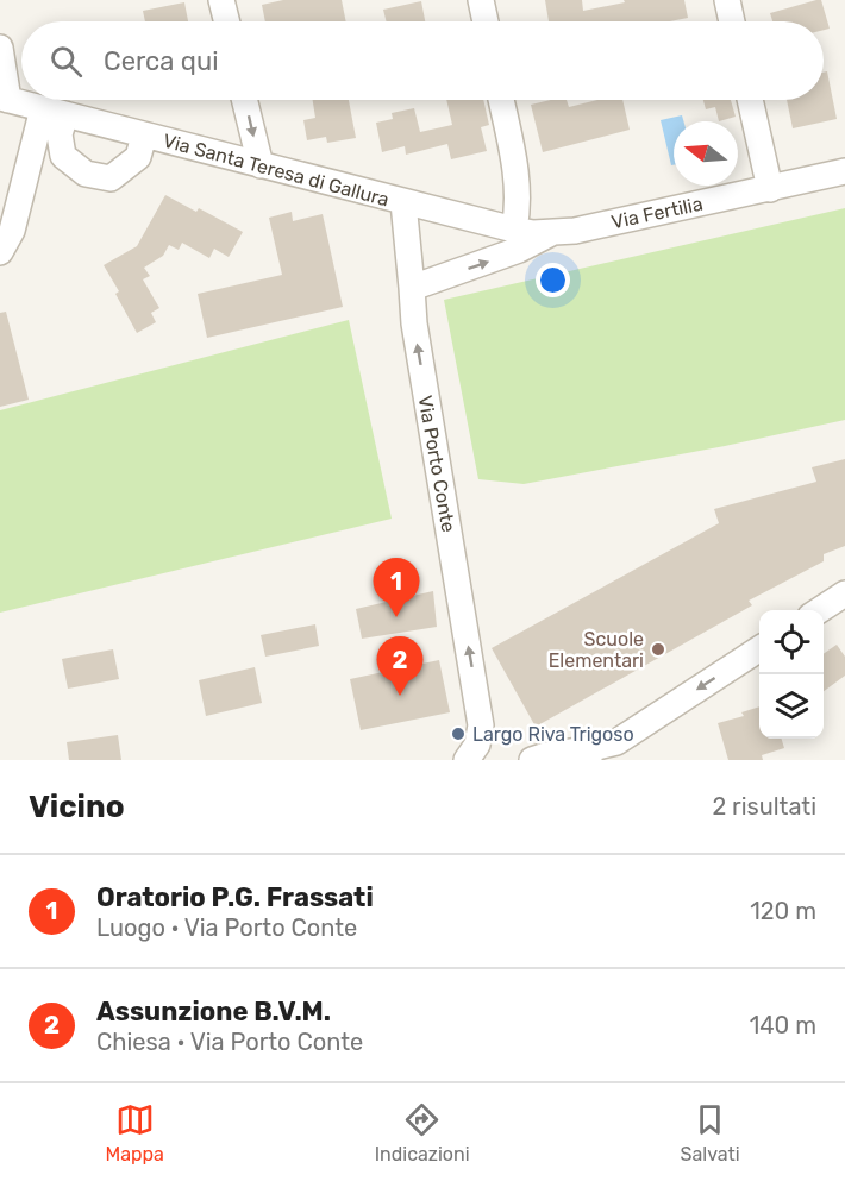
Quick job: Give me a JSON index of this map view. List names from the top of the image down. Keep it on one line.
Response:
{"streets":{"street":["Via Santa Teresa di Gallura","Via Fertilia","Via Porto Conte"]},"crossings":[["Via Santa Teresa di Gallura","Via Fertilia"],["Via Santa Teresa di Gallura","Via Porto Conte"]],"one_way":["Via Porto Conte"],"places":["Scuole Elementari","Largo Riva Trigoso"],"north":"left","page":{"search":"Cerca qui","pins":["1","2"],"heading":["Vicino","2 risultati"],"list":[{"mark":"1","name":"Oratorio P.G. Frassati","note":"Luogo · Via Porto Conte","value":"120 m"},{"mark":"2","name":"Assunzione B.V.M.","note":"Chiesa · Via Porto Conte","value":"140 m"}],"nav":["Mappa","Indicazioni","Salvati"]}}
